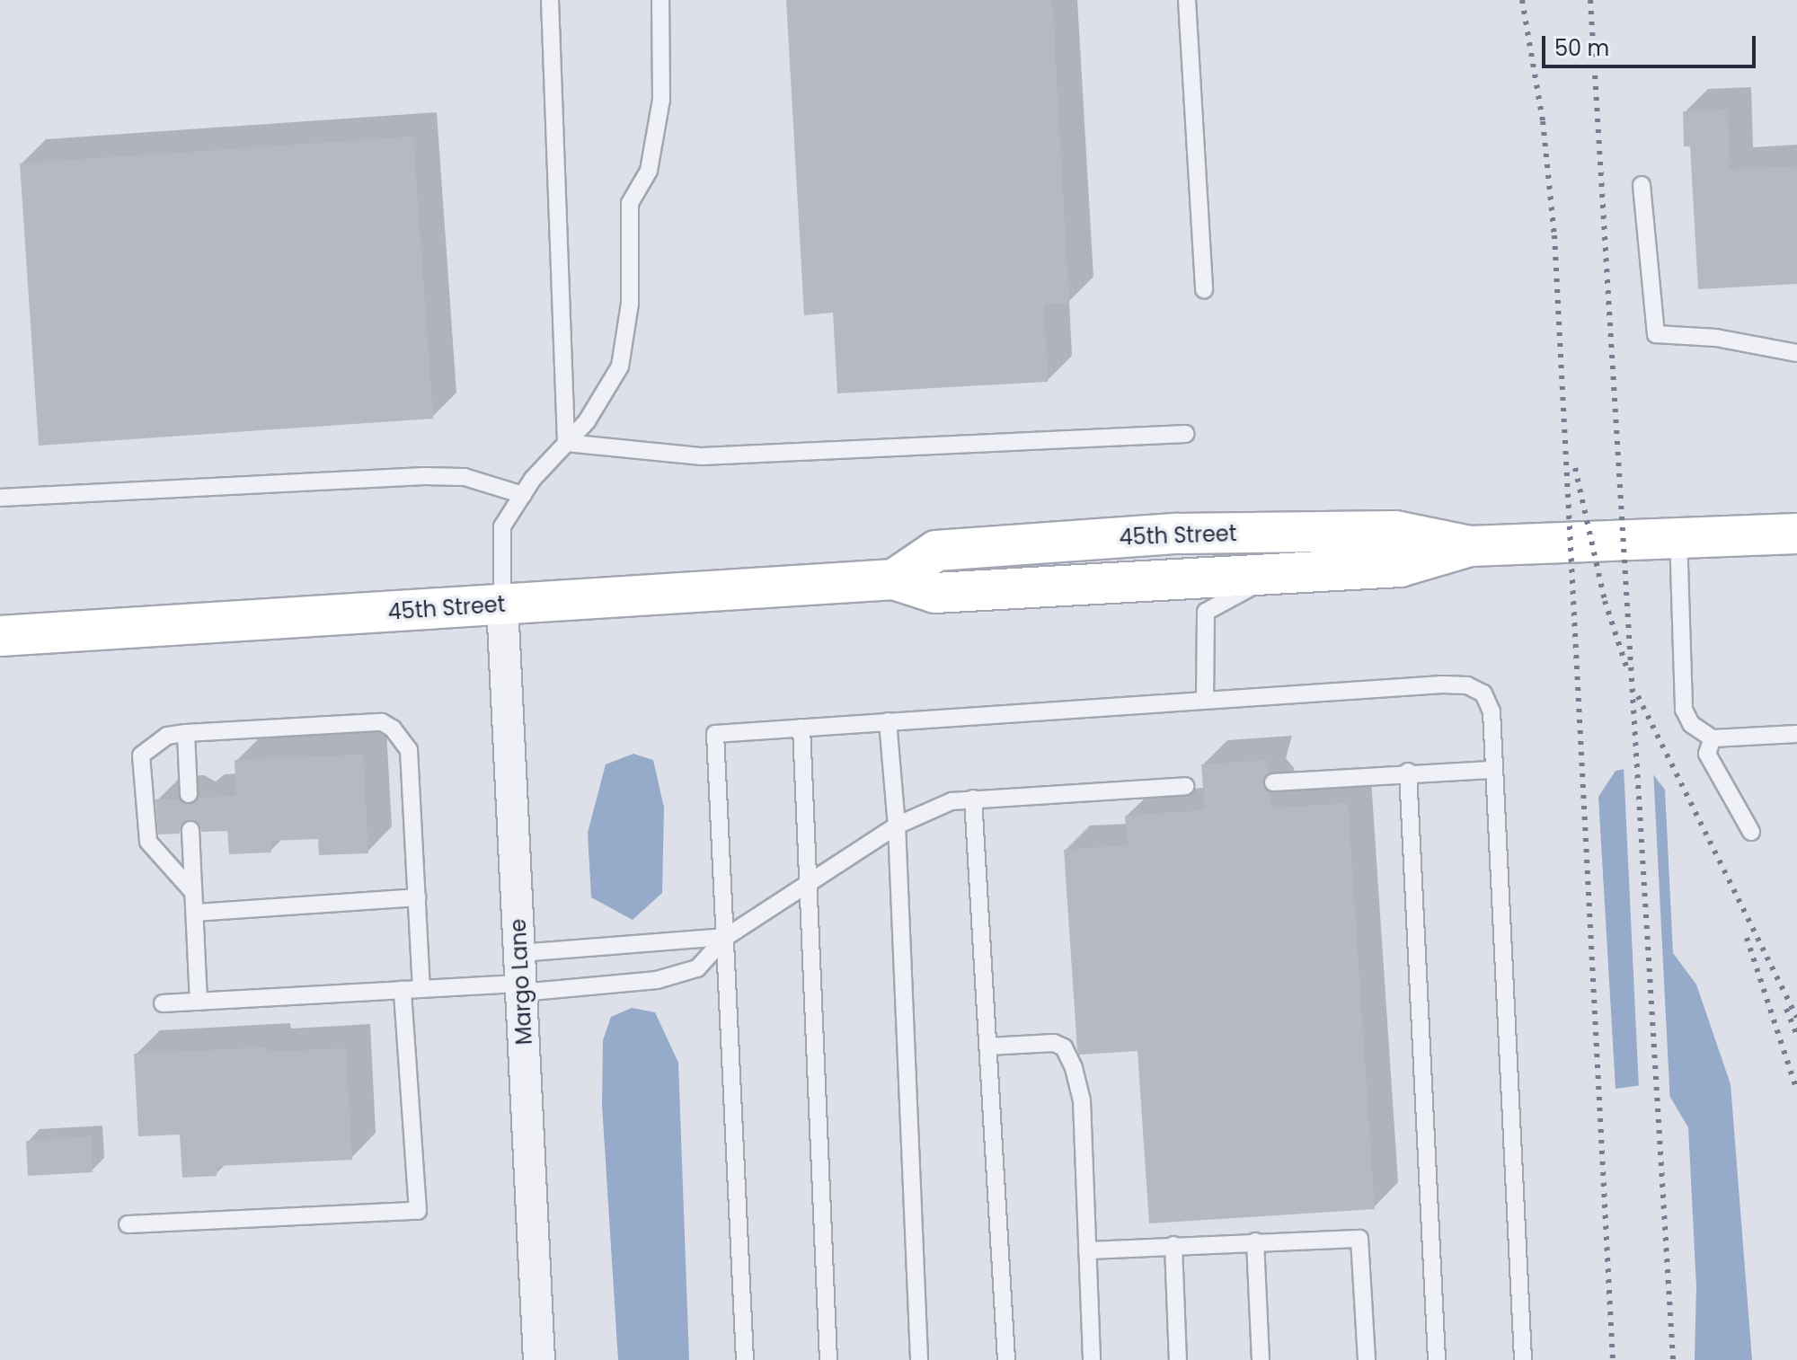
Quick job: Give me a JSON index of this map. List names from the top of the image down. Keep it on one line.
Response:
{"streets":{"main road":["45th Street"],"street":["Margo Lane"]},"crossings":[["45th Street","Margo Lane"]],"scale_bar":"50 m"}
